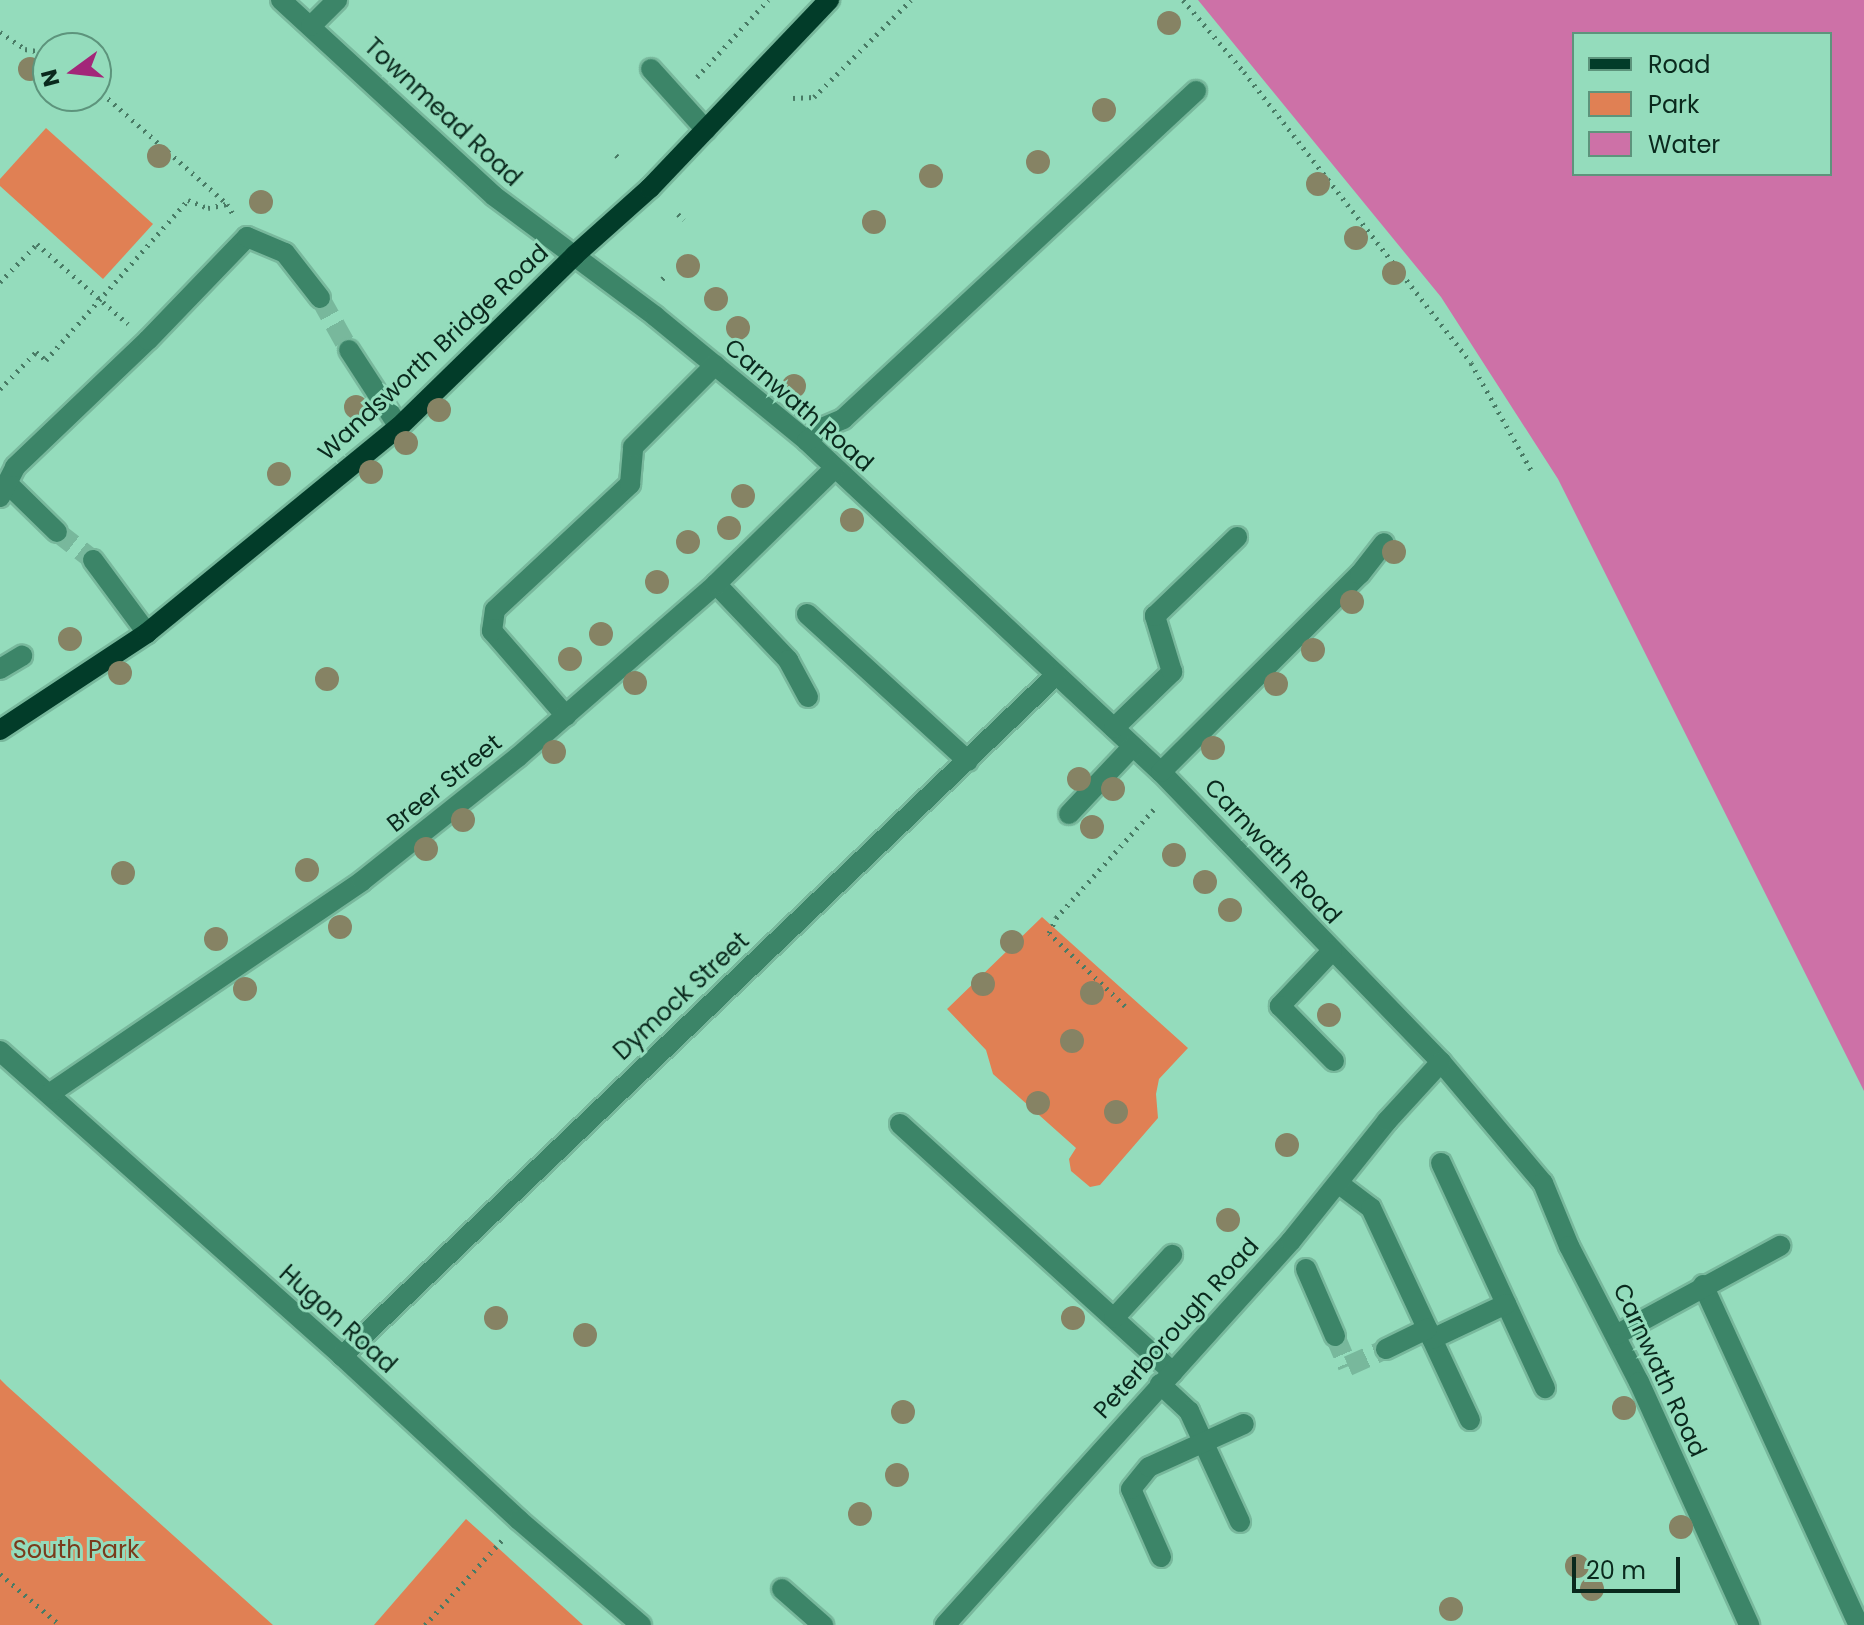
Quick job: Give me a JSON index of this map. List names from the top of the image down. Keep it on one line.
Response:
{"streets":{"main road":["Wandsworth Bridge Road"],"street":["Townmead Road","Carnwath Road","Breer Street","Dymock Street","Hugon Road","Peterborough Road"]},"crossings":[["Townmead Road","Wandsworth Bridge Road"],["Townmead Road","Carnwath Road"],["Wandsworth Bridge Road","Carnwath Road"],["Carnwath Road","Breer Street"],["Carnwath Road","Dymock Street"],["Carnwath Road","Peterborough Road"],["Breer Street","Hugon Road"],["Dymock Street","Hugon Road"]],"parks":["South Park"],"legend":["Road","Park","Water"],"scale_bar":"20 m","north":"left"}
